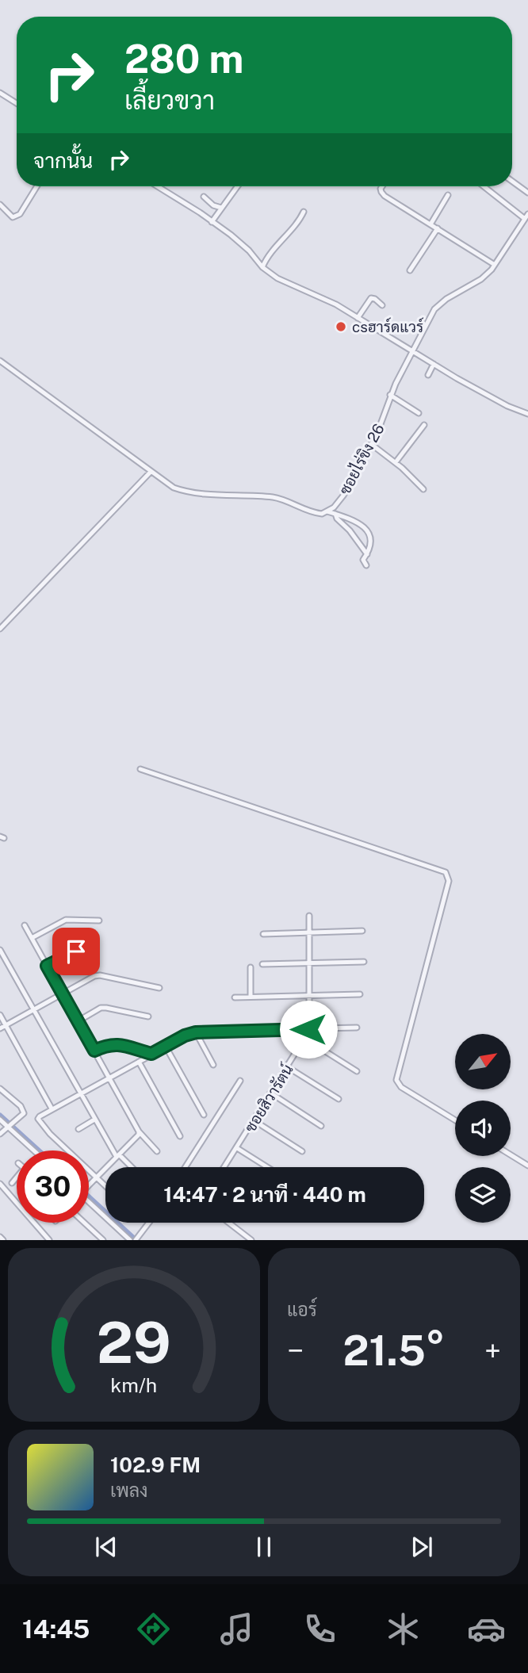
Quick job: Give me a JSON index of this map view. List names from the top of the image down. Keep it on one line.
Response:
{"streets":{"street":["ซอยไร่ขิง 26","ซอยสิวารัตน์"]},"places":["csฮาร์ดแวร์"],"north":"top right","page":{"turn":["280 m","เลี้ยวขวา"],"then":"จากนั้น","limit":"30","trip":"14:47 · 2 นาที · 440 m","tile":"แอร์","heat":["−","21.5°","+"],"song":["102.9 FM","เพลง"],"tabs":"14:45","gauge":["29","km/h"]}}
